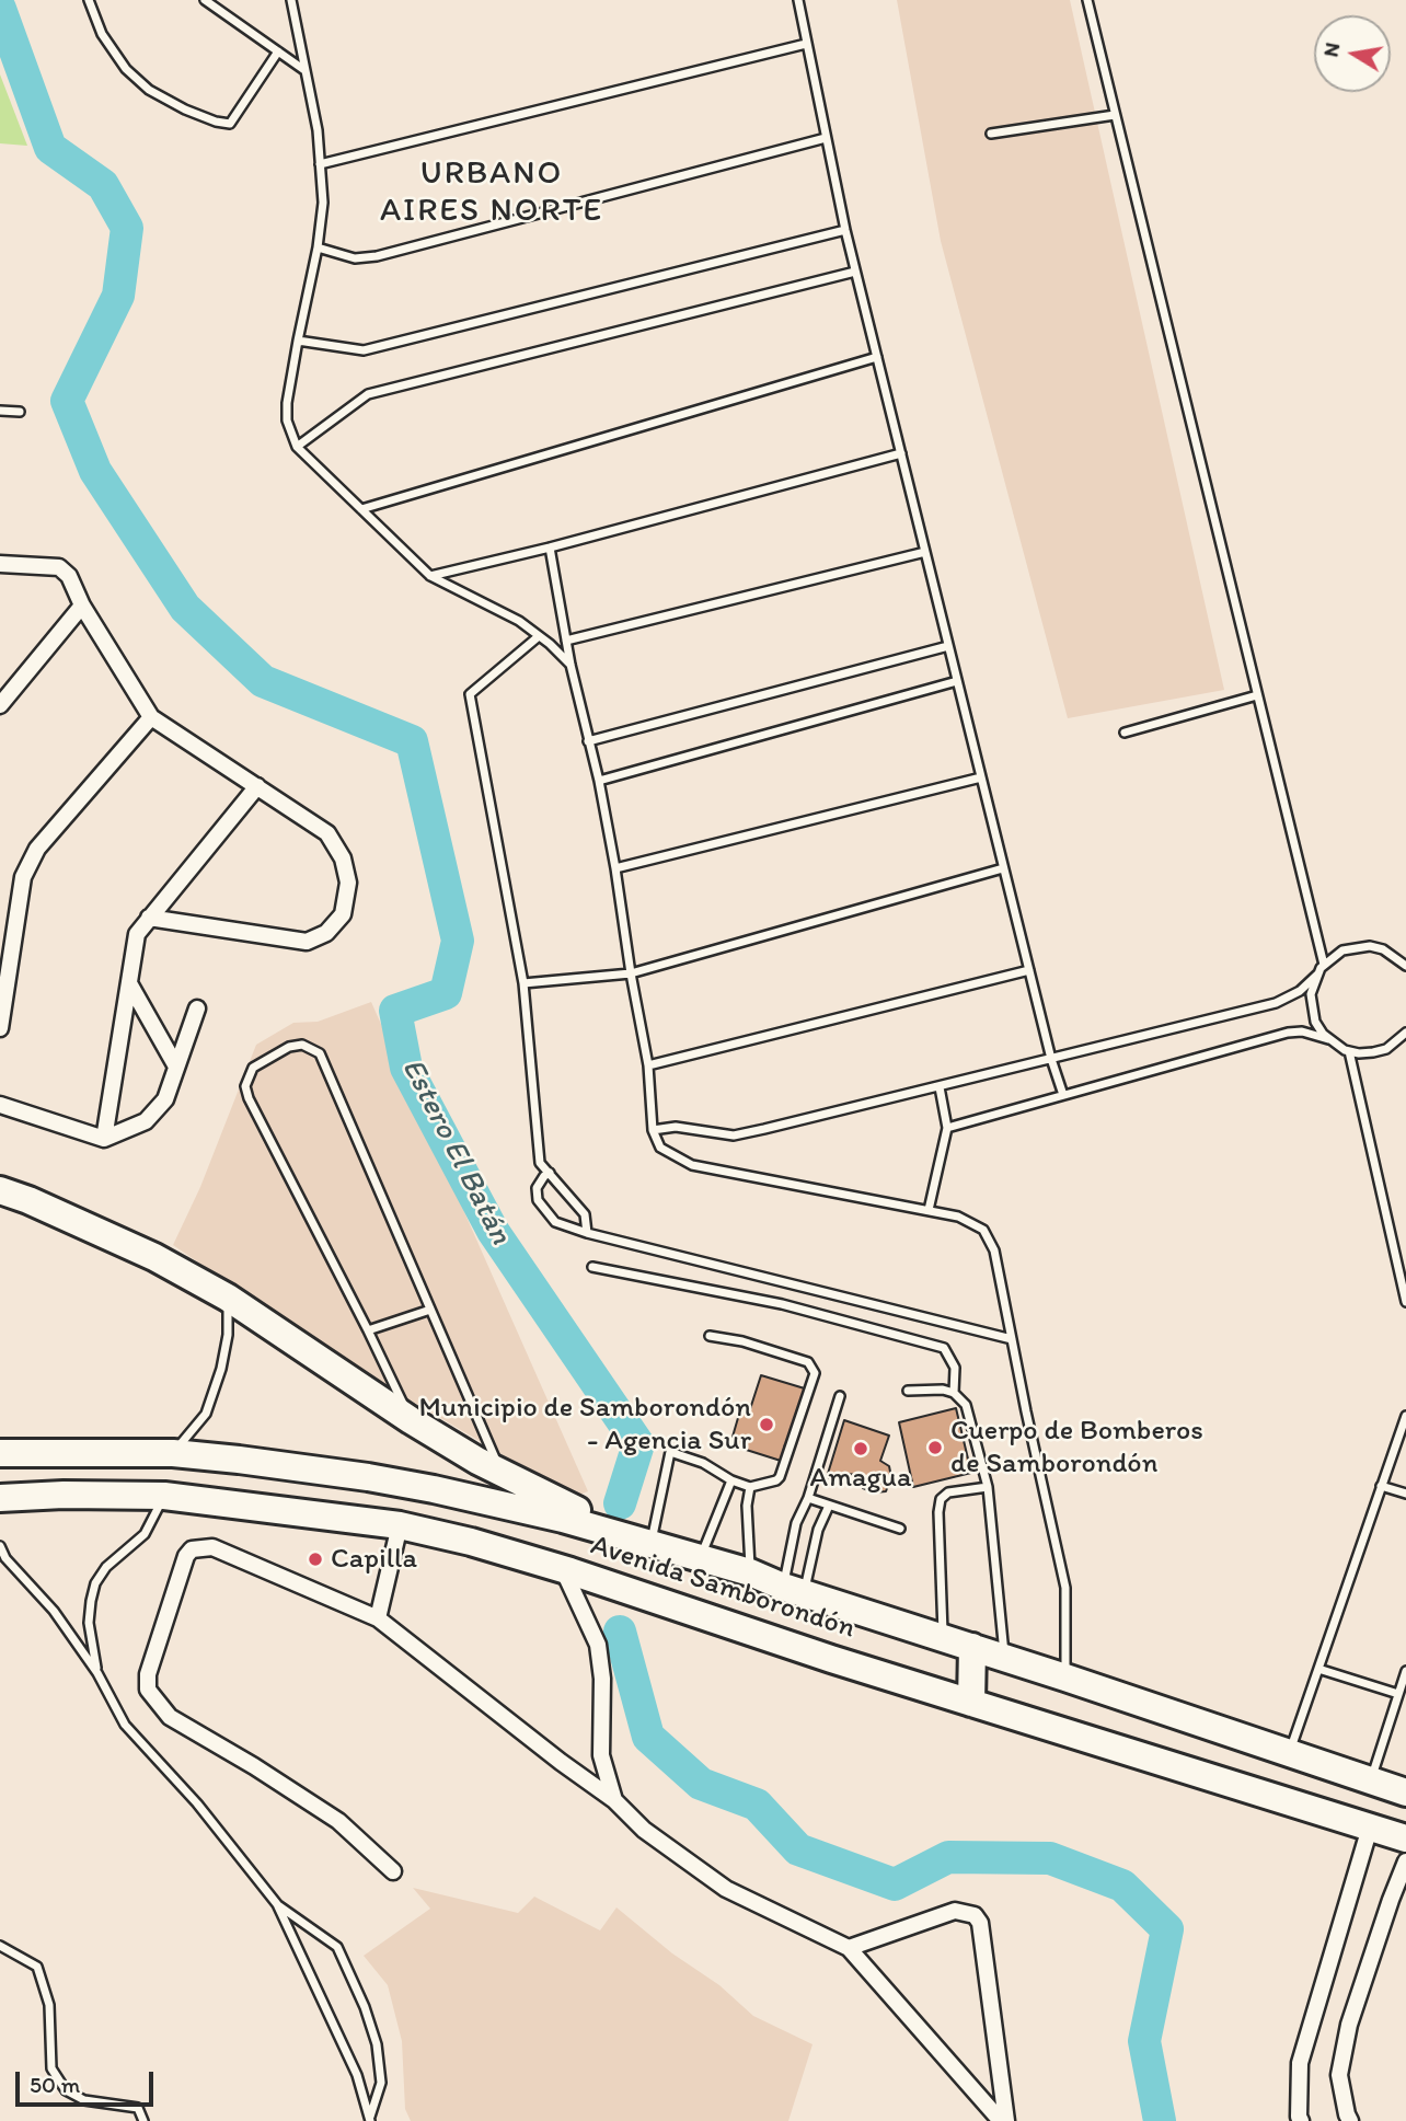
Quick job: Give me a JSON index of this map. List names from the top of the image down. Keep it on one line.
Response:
{"streets":{"highway":["Avenida Samborondón"]},"districts":["URBANO AIRES NORTE"],"water":["Estero El Batán"],"places":["Municipio de Samborondón - Agencia Sur","Cuerpo de Bomberos de Samborondón","Amagua","Capilla"],"scale_bar":"50 m","north":"left"}
